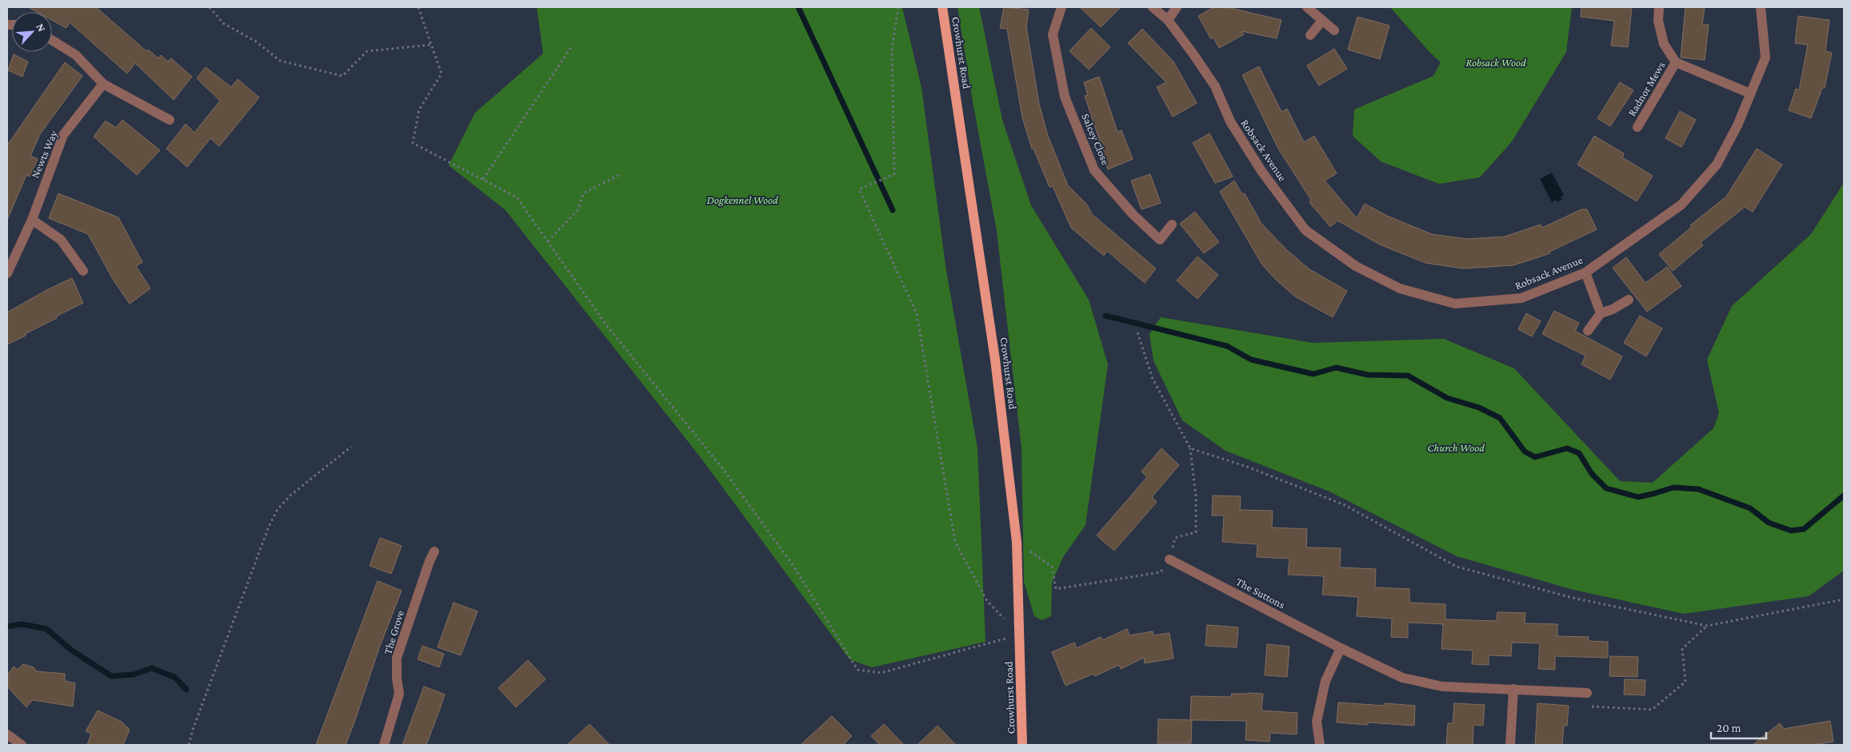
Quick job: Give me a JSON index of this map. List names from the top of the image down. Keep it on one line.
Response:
{"streets":{"main road":["Crowhurst Road"],"street":["Radnor Mews","Salcey Close","Robsack Avenue","Newts Way","The Suttons","The Grove"]},"parks":["Robsack Wood","Dogkennel Wood","Church Wood"],"scale_bar":"20 m","north":"top right"}
